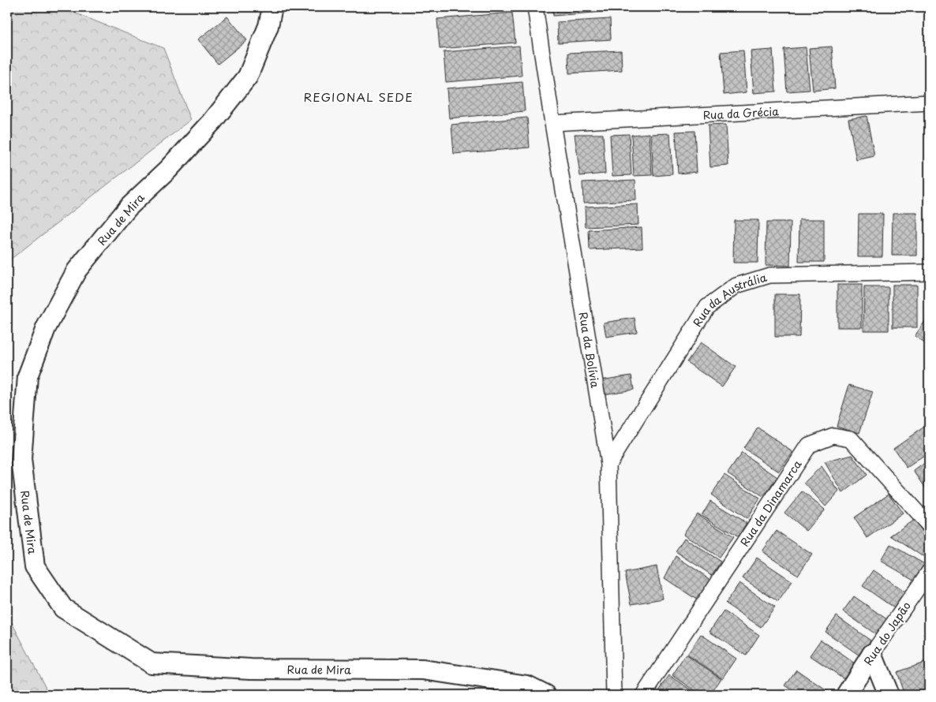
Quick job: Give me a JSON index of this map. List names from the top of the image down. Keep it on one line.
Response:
{"streets":{"street":["Rua da Grécia","Rua de Mira","Rua da Austrália","Rua da Bolívia","Rua da Dinamarca","Rua do Japão"]},"crossings":[["Rua da Grécia","Rua da Bolívia"],["Rua da Austrália","Rua da Bolívia"]],"districts":["REGIONAL SEDE"]}
